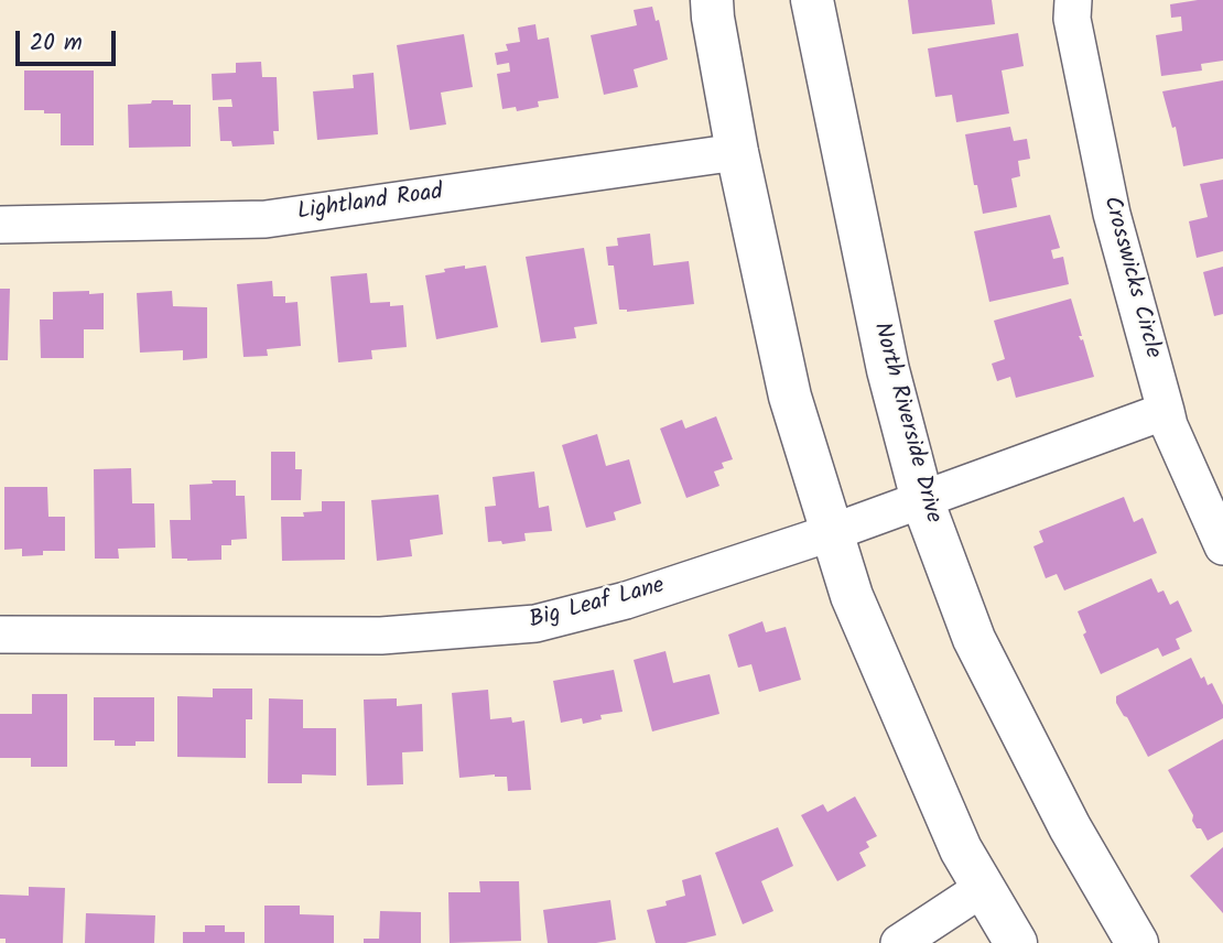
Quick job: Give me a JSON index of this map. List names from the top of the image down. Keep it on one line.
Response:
{"streets":{"main road":["North Riverside Drive"],"street":["Lightland Road","Crosswicks Circle","Big Leaf Lane"]},"crossings":[["Crosswicks Circle","Big Leaf Lane"],["North Riverside Drive","Big Leaf Lane"]],"scale_bar":"20 m"}
